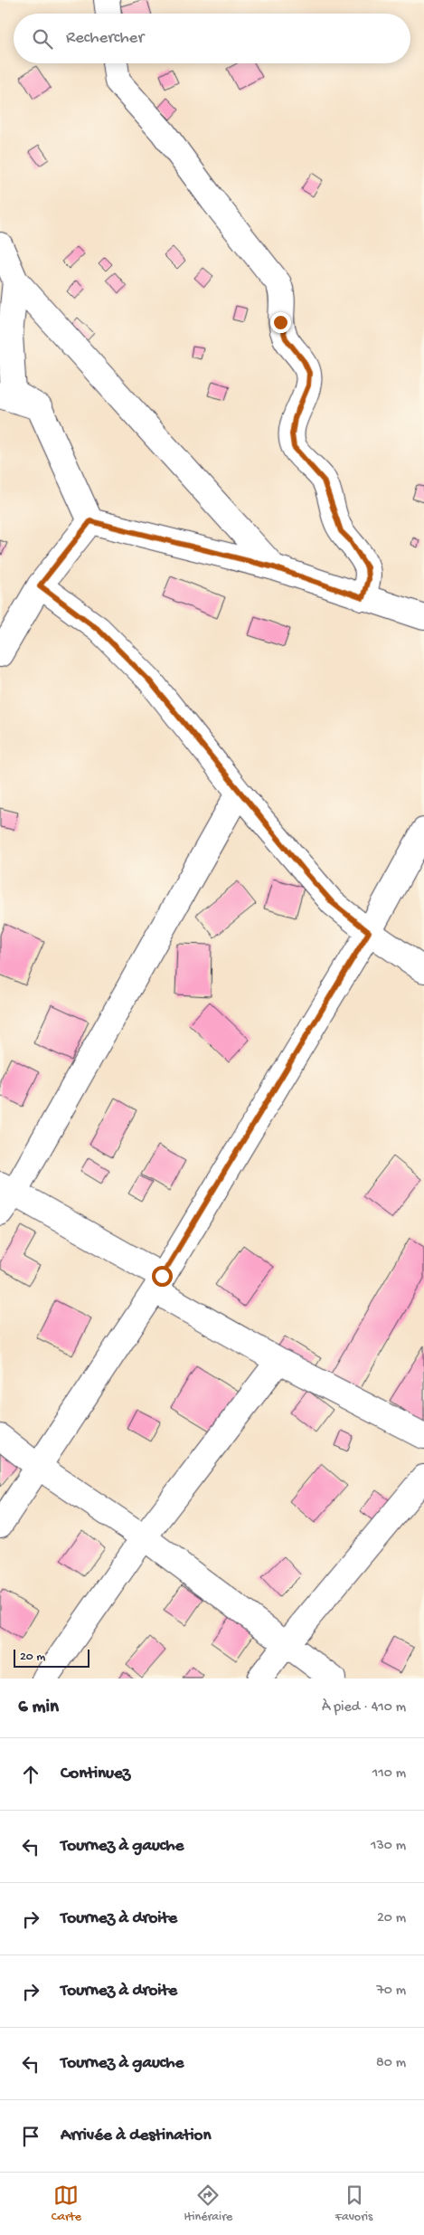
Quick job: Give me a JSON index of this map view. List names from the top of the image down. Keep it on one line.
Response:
{"scale_bar":"20 m","page":{"search":"Rechercher","scale":"20 m","heading":["6 min","À pied · 410 m"],"list":[["Continuez","110 m"],["Tournez à gauche","130 m"],["Tournez à droite","20 m"],["Tournez à droite","70 m"],["Tournez à gauche","80 m"],"Arrivée à destination"],"nav":["Carte","Itinéraire","Favoris"]}}
